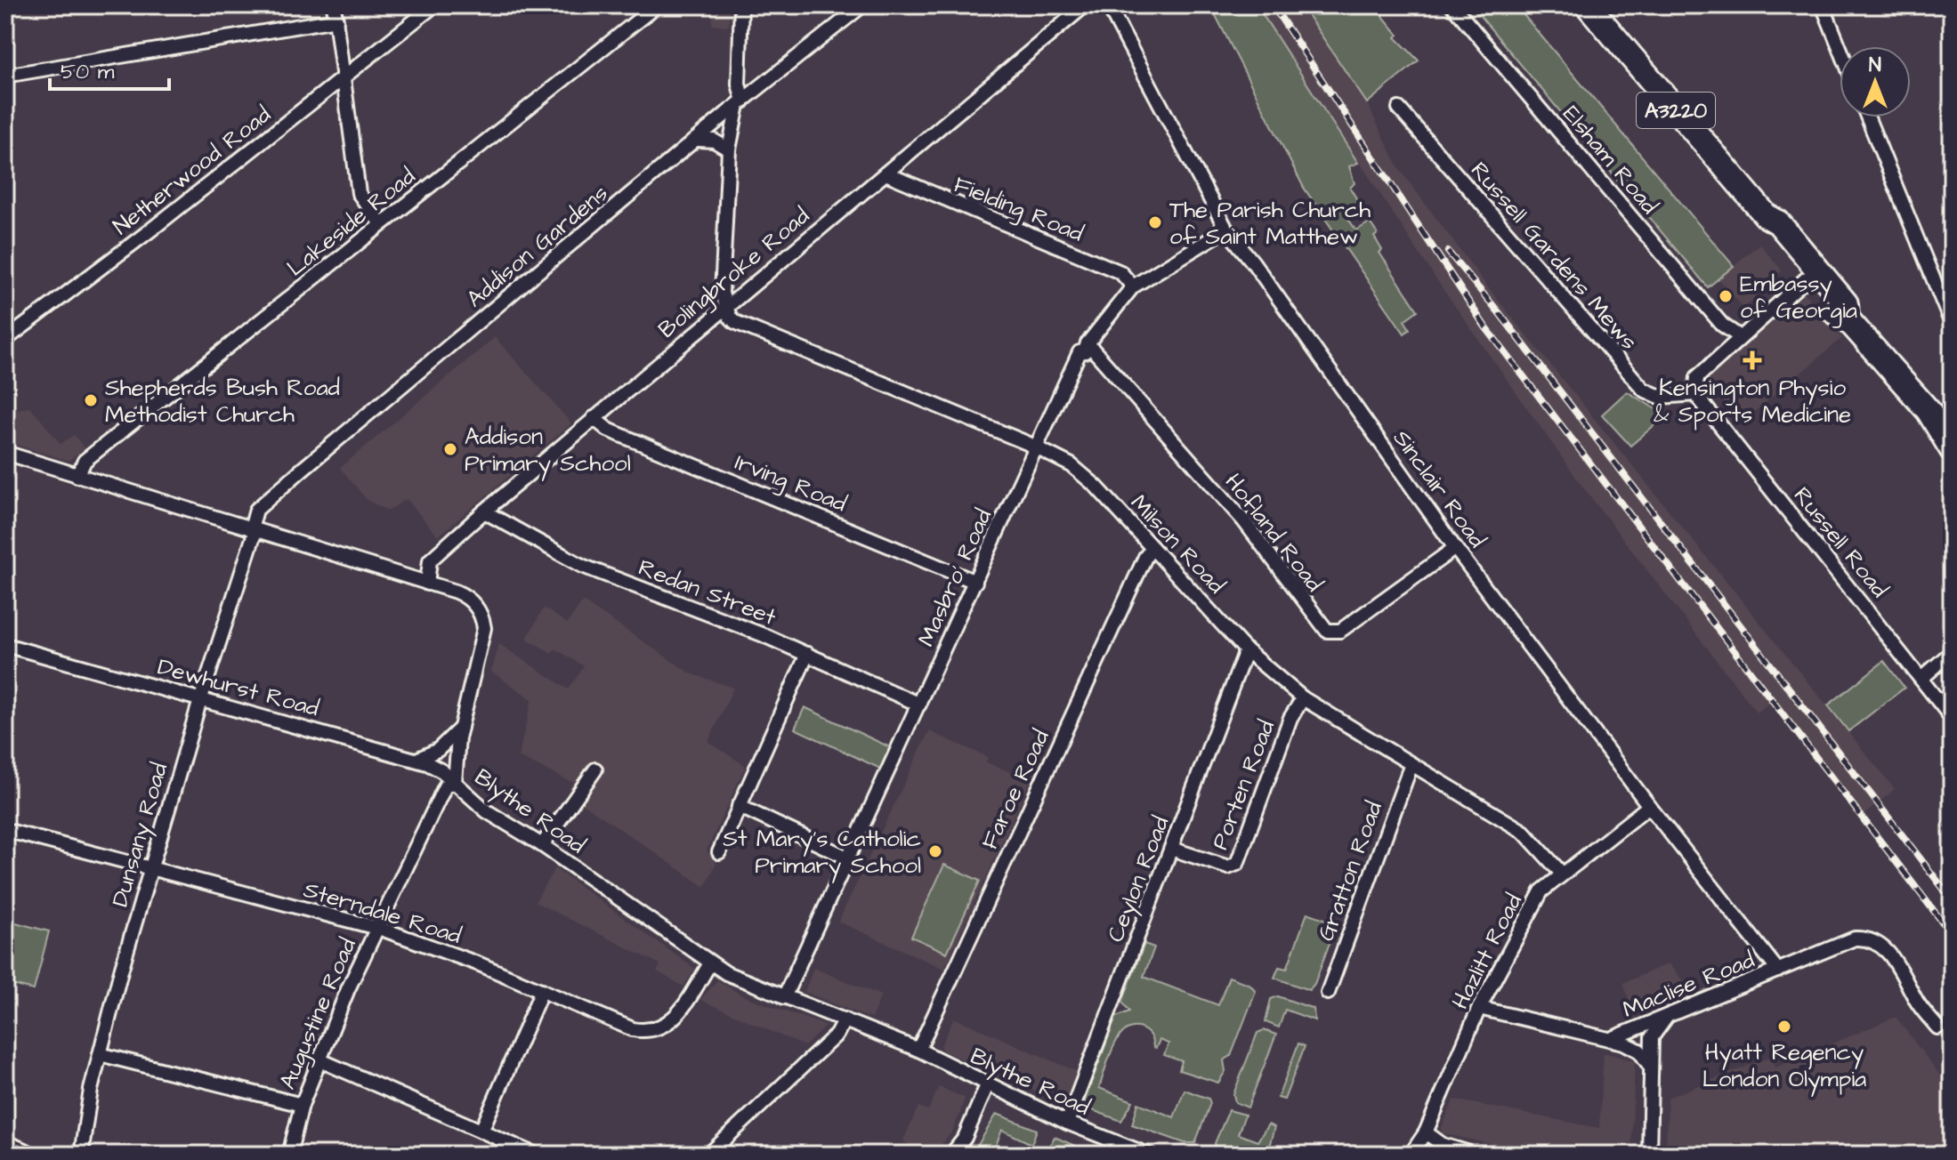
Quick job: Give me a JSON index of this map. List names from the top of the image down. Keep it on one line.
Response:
{"streets":{"highway":["A3220"],"street":["Elsham Road","Netherwood Road","Fielding Road","Lakeside Road","Addison Gardens","Russell Gardens Mews","Bolingbroke Road","Irving Road","Sinclair Road","Hofland Road","Russell Road","Milson Road","Masbro' Road","Redan Street","Dewhurst Road","Porten Road","Faroe Road","Blythe Road","Dunsany Road","Gratton Road","Ceylon Road","Sterndale Road","Hazlitt Road","Maclise Road","Augustine Road"]},"crossings":[["Fielding Road","Bolingbroke Road"],["Fielding Road","Masbro' Road"],["Lakeside Road","Blythe Road"],["Addison Gardens","Blythe Road"],["Addison Gardens","Dunsany Road"],["Russell Gardens Mews","Russell Road"],["Bolingbroke Road","Irving Road"],["Bolingbroke Road","Milson Road"],["Bolingbroke Road","Redan Street"],["Bolingbroke Road","Blythe Road"],["Irving Road","Masbro' Road"],["Sinclair Road","Hofland Road"],["Sinclair Road","Masbro' Road"],["Sinclair Road","Hazlitt Road"],["Sinclair Road","Maclise Road"],["Hofland Road","Masbro' Road"],["Milson Road","Masbro' Road"],["Milson Road","Porten Road"],["Milson Road","Faroe Road"],["Milson Road","Gratton Road"],["Milson Road","Ceylon Road"],["Milson Road","Hazlitt Road"],["Masbro' Road","Redan Street"],["Masbro' Road","Blythe Road"],["Dewhurst Road","Blythe Road"],["Dewhurst Road","Dunsany Road"],["Dewhurst Road","Augustine Road"],["Porten Road","Ceylon Road"],["Faroe Road","Blythe Road"],["Blythe Road","Dunsany Road"],["Blythe Road","Ceylon Road"],["Blythe Road","Sterndale Road"],["Blythe Road","Augustine Road"],["Dunsany Road","Sterndale Road"],["Sterndale Road","Augustine Road"],["Hazlitt Road","Maclise Road"]],"places":{"other":["The Parish Church of Saint Matthew","Embassy of Georgia","Shepherds Bush Road Methodist Church","Addison Primary School","St Mary's Catholic Primary School","Hyatt Regency London Olympia"],"health":["Kensington Physio & Sports Medicine"]},"scale_bar":"50 m","north":"top"}
